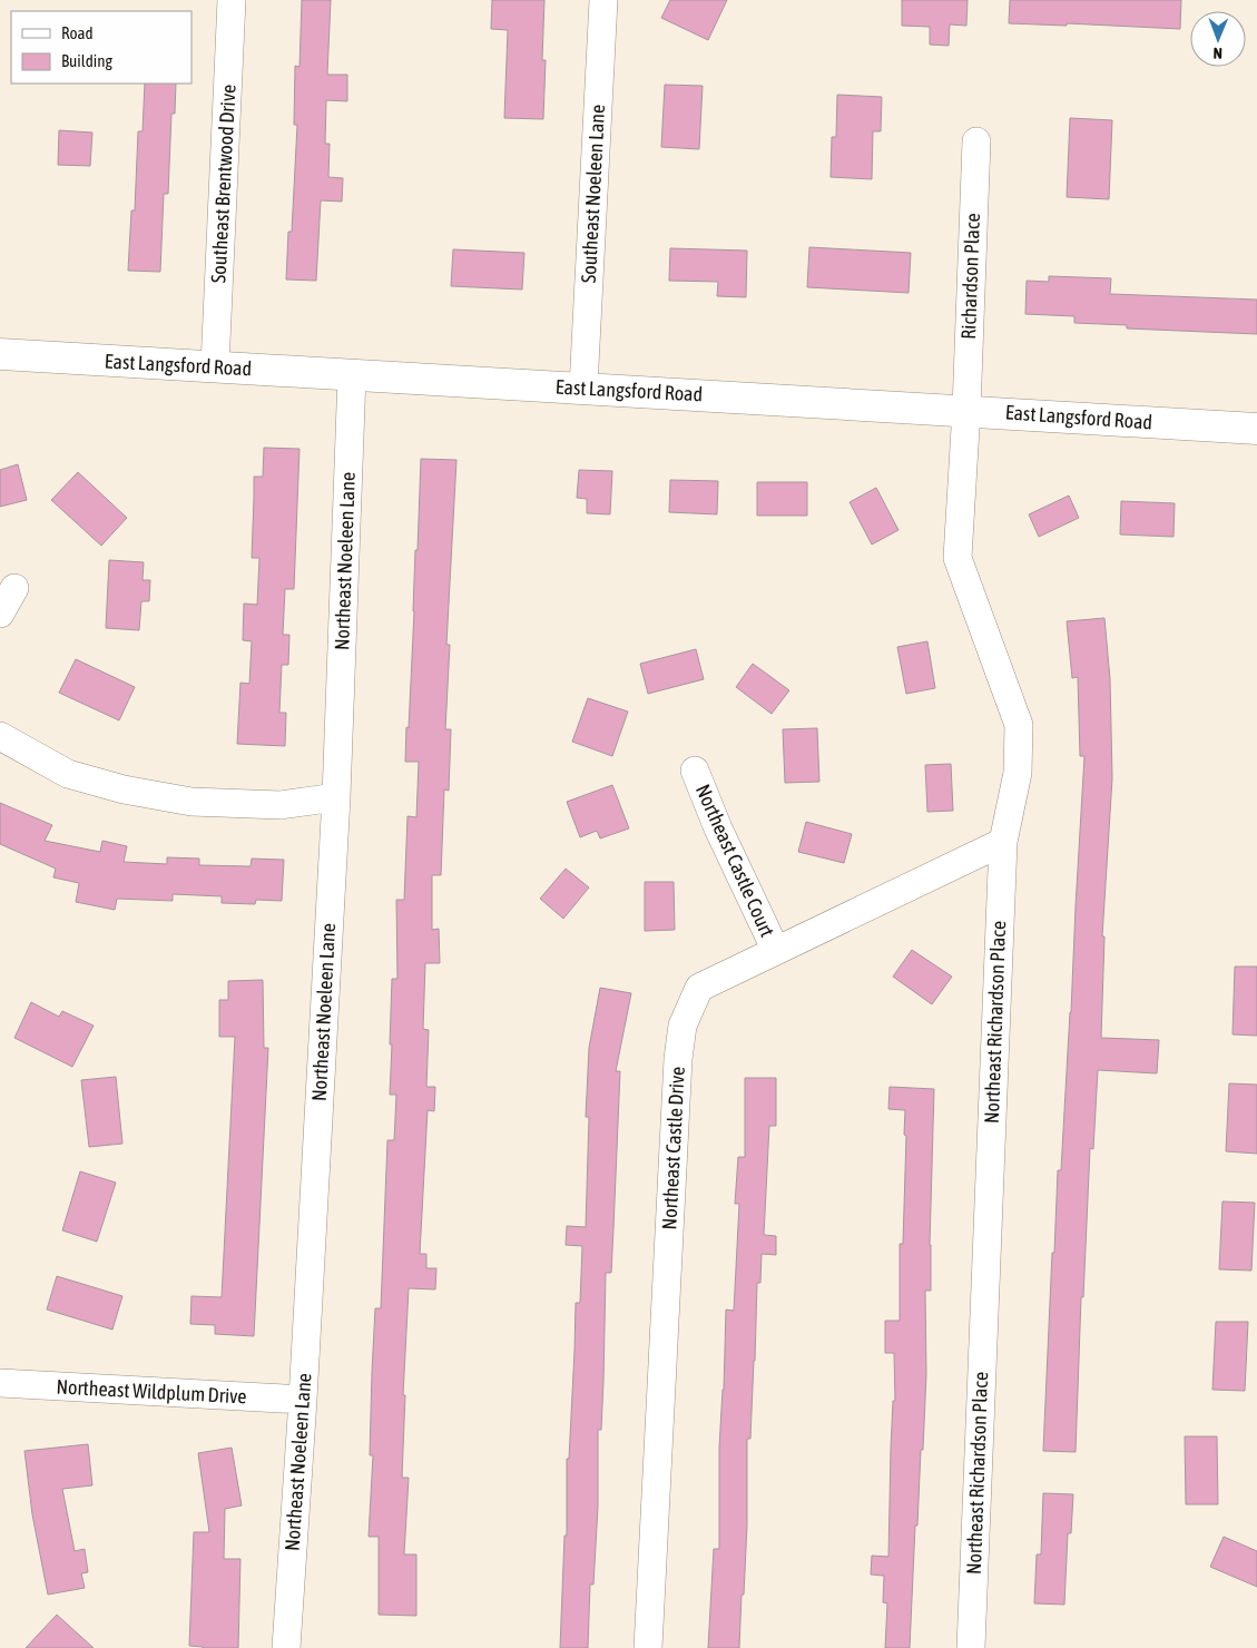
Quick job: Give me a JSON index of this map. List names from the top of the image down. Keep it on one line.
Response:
{"streets":{"street":["Southeast Brentwood Drive","Southeast Noeleen Lane","Richardson Place","East Langsford Road","Northeast Noeleen Lane","Northeast Castle Court","Northeast Richardson Place","Northeast Castle Drive","Northeast Wildplum Drive"]},"crossings":[["Southeast Brentwood Drive","East Langsford Road"],["Southeast Noeleen Lane","East Langsford Road"],["Richardson Place","East Langsford Road"],["Richardson Place","Northeast Richardson Place"],["East Langsford Road","Northeast Noeleen Lane"],["East Langsford Road","Northeast Richardson Place"],["Northeast Noeleen Lane","Northeast Wildplum Drive"],["Northeast Castle Court","Northeast Castle Drive"],["Northeast Richardson Place","Northeast Castle Drive"]],"legend":["Road","Building"],"north":"bottom"}
